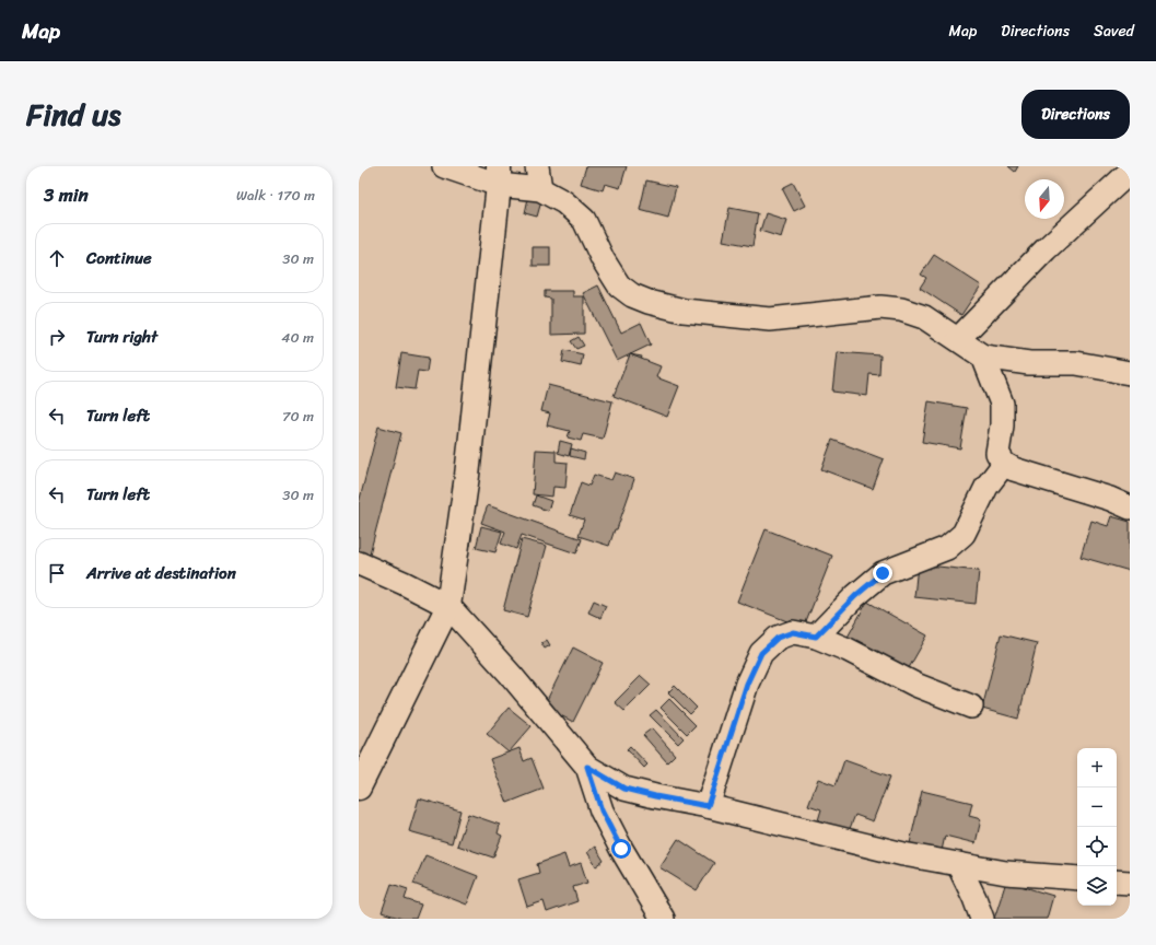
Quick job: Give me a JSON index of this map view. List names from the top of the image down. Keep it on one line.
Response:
{"north":"bottom","page":{"header":"Map","nav":["Map","Directions","Saved"],"title":"Find us","buttons":"Directions","heading":["3 min","Walk · 170 m"],"list":[["Continue","30 m"],["Turn right","40 m"],["Turn left","70 m"],["Turn left","30 m"],"Arrive at destination"],"map_buttons":["+","−"]}}
